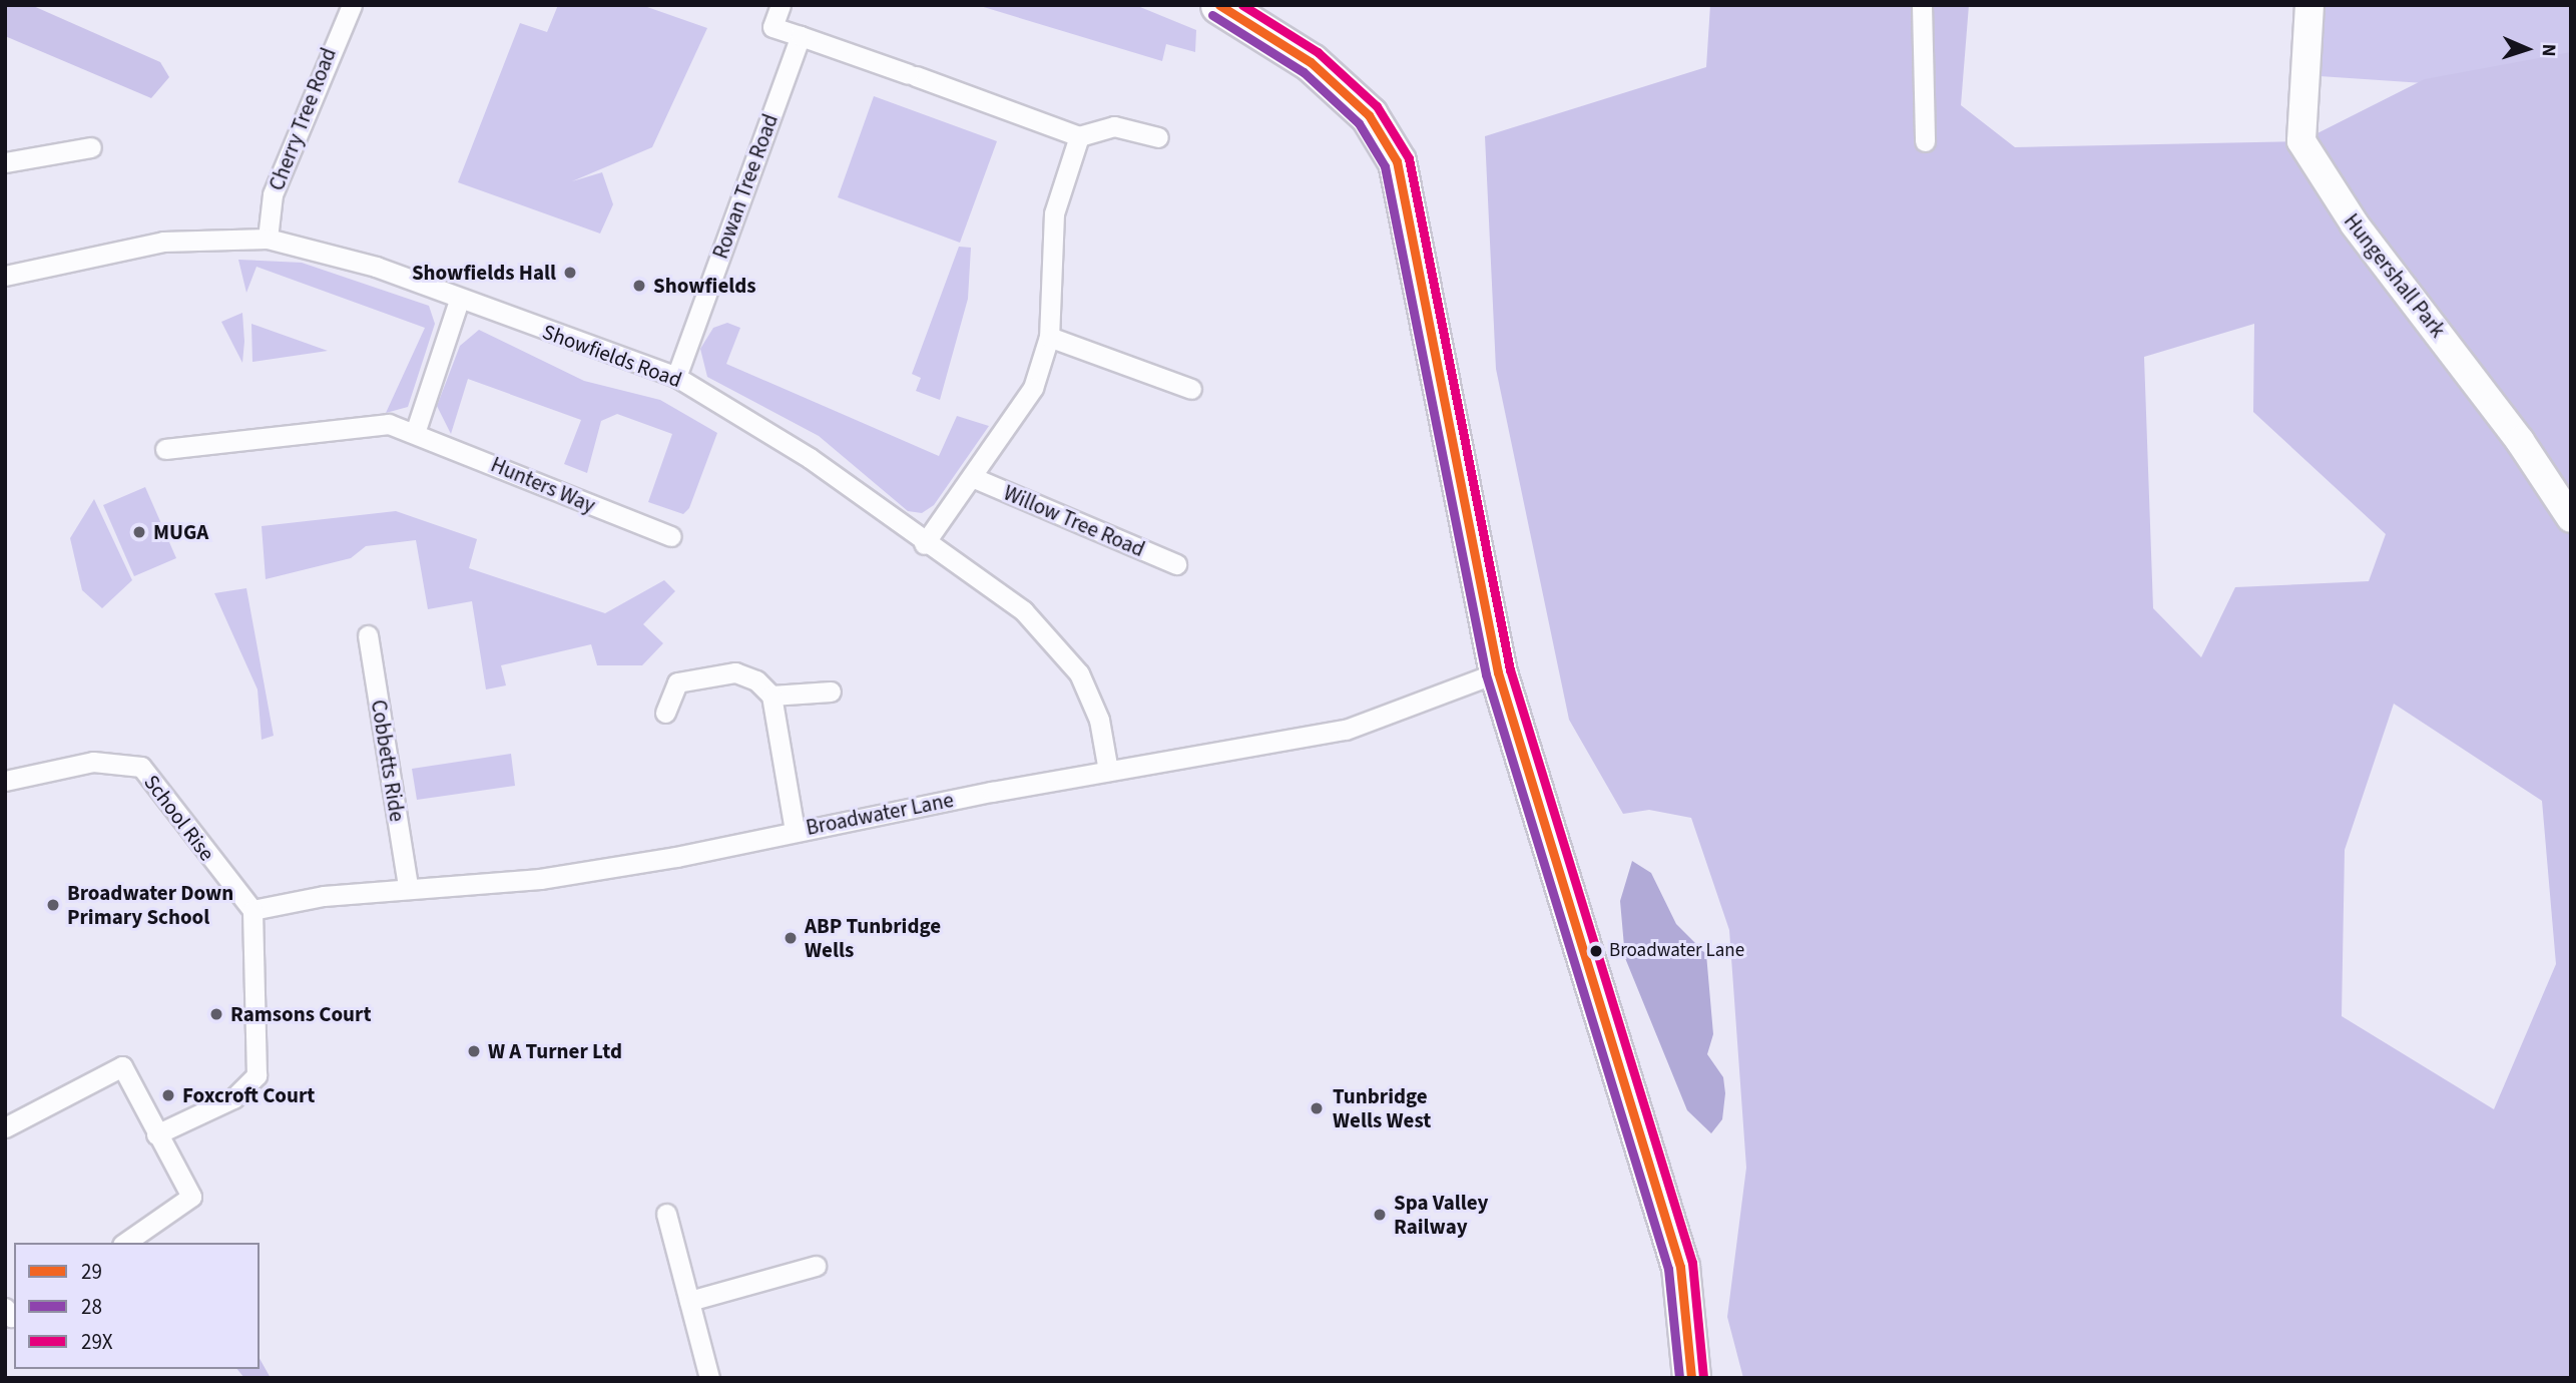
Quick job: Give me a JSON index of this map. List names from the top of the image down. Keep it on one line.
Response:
{"streets":{"street":["Cherry Tree Road","Rowan Tree Road","Hungershall Park","Showfields Road","Hunters Way","Willow Tree Road","Cobbetts Ride","Broadwater Lane","School Rise"]},"crossings":[["Cherry Tree Road","Showfields Road"],["Rowan Tree Road","Showfields Road"],["Showfields Road","Broadwater Lane"],["Cobbetts Ride","Broadwater Lane"],["Broadwater Lane","School Rise"]],"places":["Showfields Hall","Showfields","MUGA","Broadwater Down Primary School","ABP Tunbridge Wells","Broadwater Lane","Ramsons Court","W A Turner Ltd","Foxcroft Court","Tunbridge Wells West","Spa Valley Railway"],"lines":["transit line 29","transit line 29X","transit line 28"],"legend":["29","28","29X"],"north":"right"}
